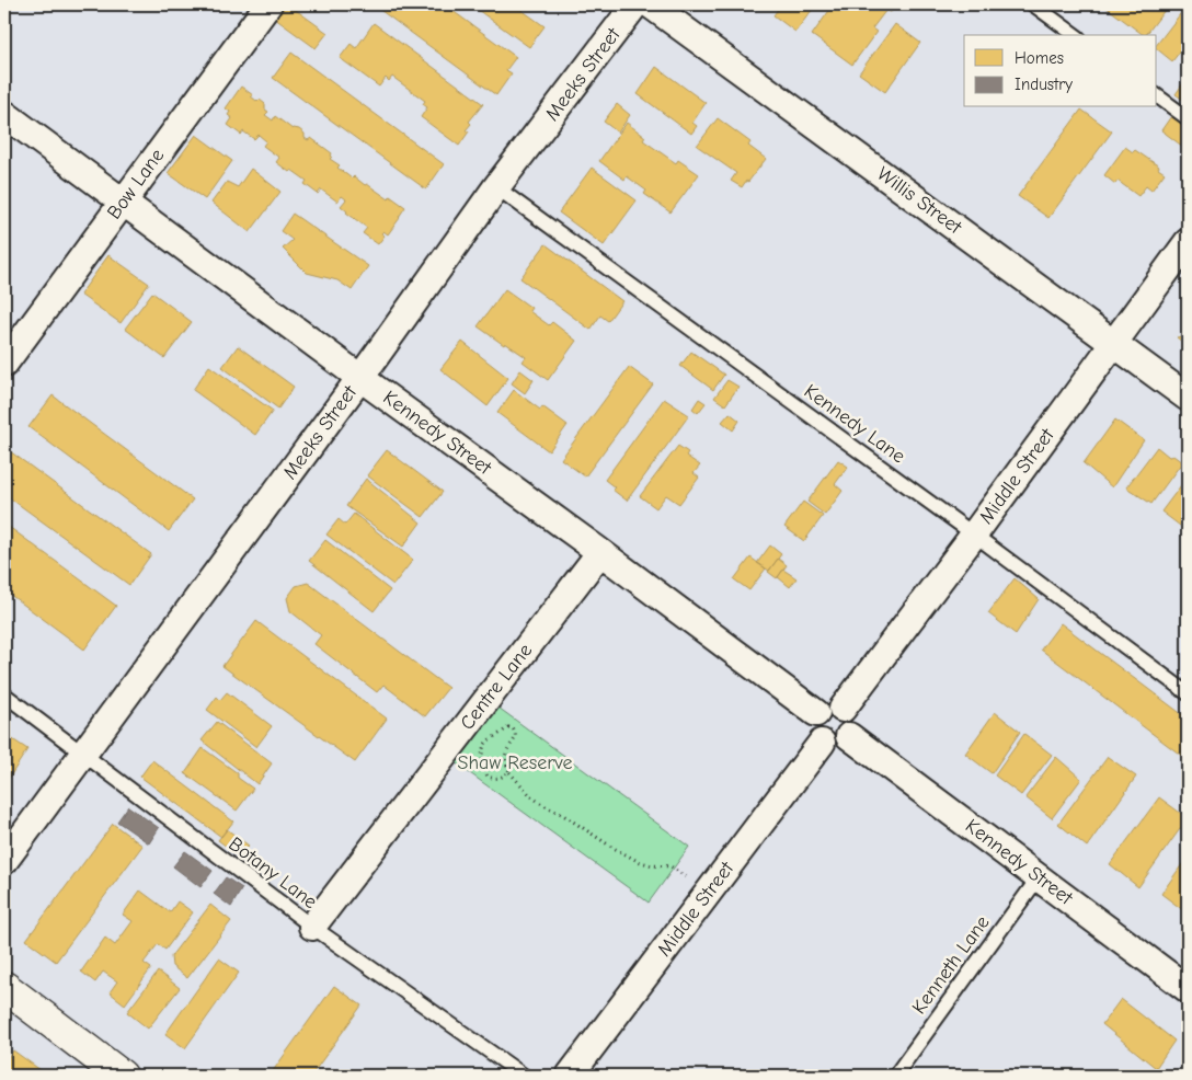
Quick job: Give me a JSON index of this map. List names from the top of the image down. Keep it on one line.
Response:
{"streets":{"street":["Meeks Street","Bow Lane","Willis Street","Kennedy Street","Middle Street","Centre Lane"],"lane":["Kennedy Lane","Botany Lane","Kenneth Lane"]},"crossings":[["Meeks Street","Kennedy Lane"],["Meeks Street","Kennedy Street"],["Meeks Street","Botany Lane"],["Bow Lane","Kennedy Street"],["Willis Street","Middle Street"],["Kennedy Lane","Middle Street"],["Kennedy Street","Middle Street"],["Kennedy Street","Centre Lane"],["Kennedy Street","Kenneth Lane"],["Centre Lane","Botany Lane"]],"parks":["Shaw Reserve"],"legend":["Homes","Industry"]}
